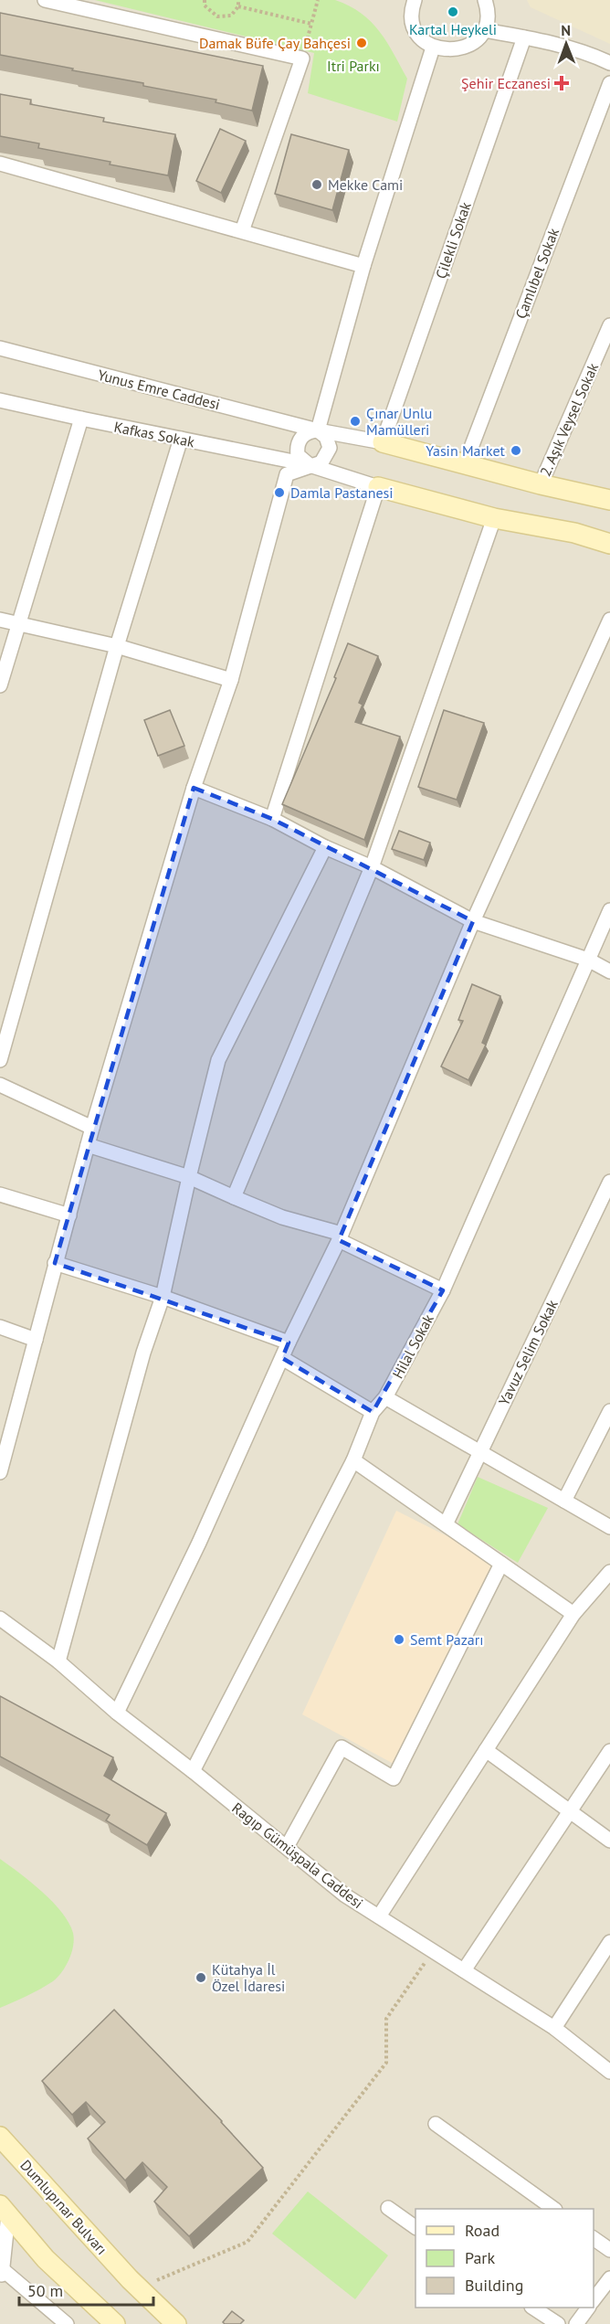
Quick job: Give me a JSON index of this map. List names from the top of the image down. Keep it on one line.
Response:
{"streets":{"street":["Çilekli Sokak","Çamlıbel Sokak","Yunus Emre Caddesi","2. Aşık Veysel Sokak","Kafkas Sokak","Hilal Sokak","Yavuz Selim Sokak","Ragıp Gümüşpala Caddesi","Dumlupınar Bulvarı"]},"crossings":[["Çilekli Sokak","Yunus Emre Caddesi"],["Yunus Emre Caddesi","Kafkas Sokak"],["Hilal Sokak","Ragıp Gümüşpala Caddesi"]],"parks":["Itri Parkı"],"places":{"other":["Kartal Heykeli","Damak Büfe Çay Bahçesi","Mekke Cami","Çınar Unlu Mamülleri","Yasin Market","Damla Pastanesi","Semt Pazarı","Kütahya İl Özel İdaresi"],"health":["Şehir Eczanesi"]},"legend":["Road","Park","Building"],"scale_bar":"50 m","north":"top"}
